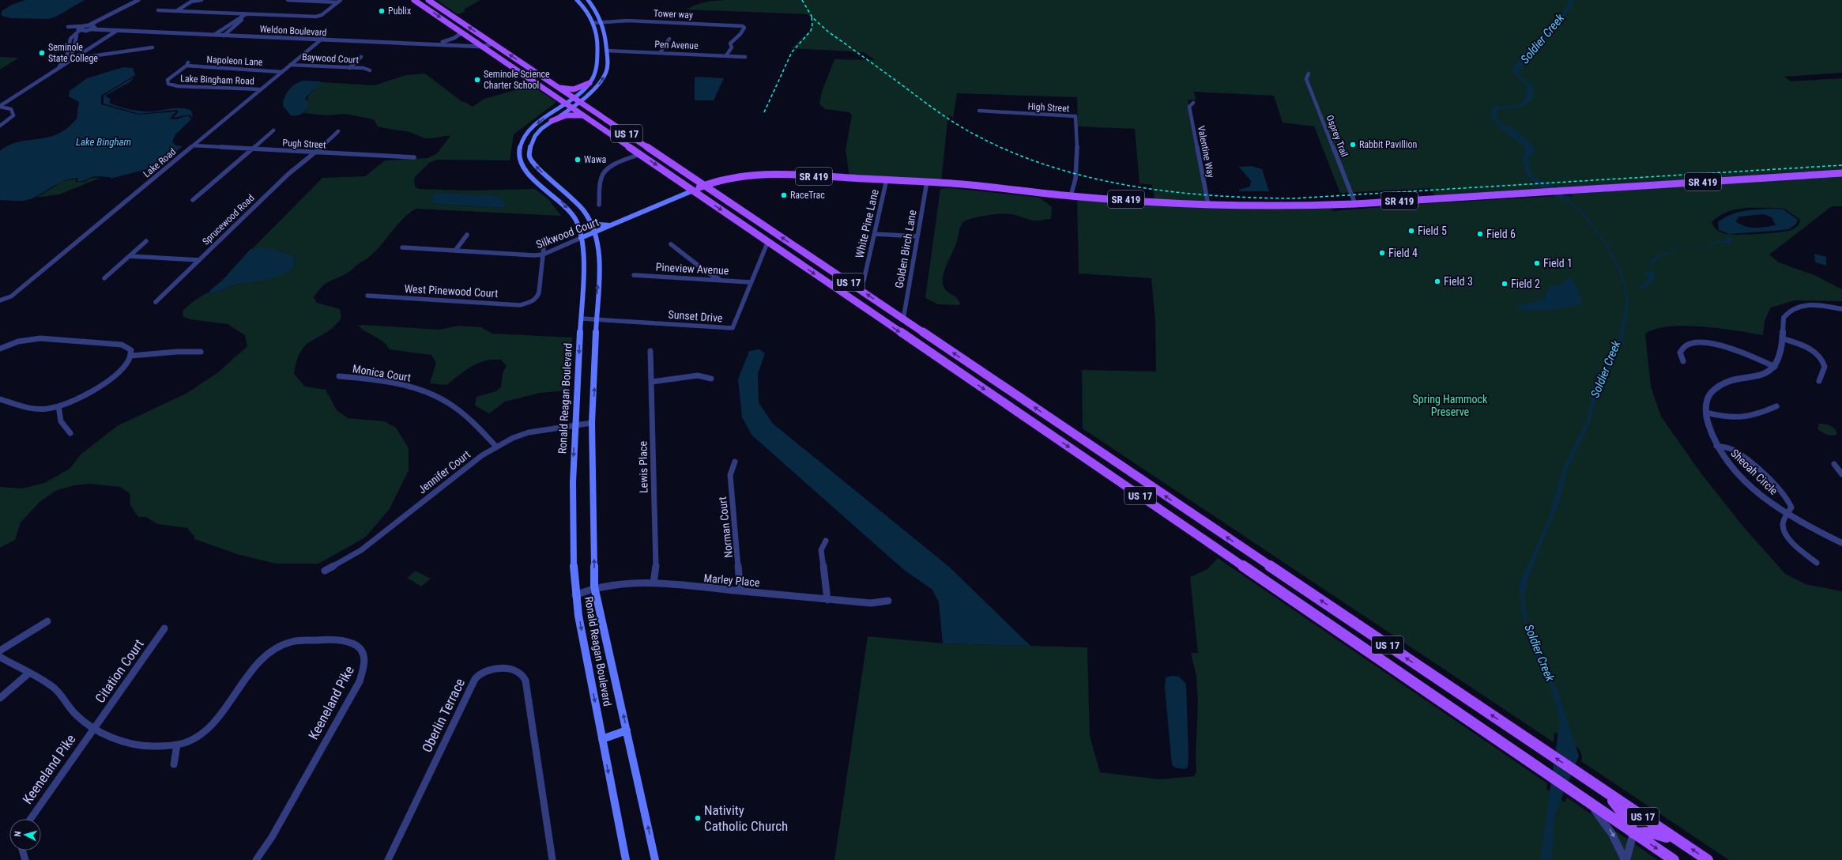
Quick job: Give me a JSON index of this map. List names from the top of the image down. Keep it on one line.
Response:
{"streets":{"main road":["US 17","SR 419","Silkwood Court","Ronald Reagan Boulevard"],"street":["Tower way","Weldon Boulevard","Pen Avenue","Baywood Court","Napoleon Lane","Lake Bingham Road","High Street","Osprey Trail","Pugh Street","Valentine Way","Lake Road","Sprucewood Road","White Pine Lane","Golden Birch Lane","Pineview Avenue","West Pinewood Court","Sunset Drive","Monica Court","Lewis Place","Jennifer Court","Sheoah Circle","Norman Court","Marley Place","Citation Court","Keeneland Pike","Oberlin Terrace"]},"crossings":[["Tower way","Pen Avenue"],["Tower way","Ronald Reagan Boulevard"],["Weldon Boulevard","US 17"],["Weldon Boulevard","Lake Road"],["Pen Avenue","Ronald Reagan Boulevard"],["Baywood Court","Lake Road"],["Napoleon Lane","Lake Bingham Road"],["Napoleon Lane","Lake Road"],["Lake Bingham Road","Lake Road"],["High Street","SR 419"],["US 17","SR 419"],["US 17","White Pine Lane"],["US 17","Silkwood Court"],["US 17","Golden Birch Lane"],["US 17","Sunset Drive"],["US 17","Ronald Reagan Boulevard"],["Osprey Trail","SR 419"],["Pugh Street","Lake Road"],["Pugh Street","Sprucewood Road"],["Valentine Way","SR 419"],["SR 419","White Pine Lane"],["SR 419","Silkwood Court"],["SR 419","Golden Birch Lane"],["Silkwood Court","West Pinewood Court"],["Silkwood Court","Ronald Reagan Boulevard"],["Pineview Avenue","Sunset Drive"],["Sunset Drive","Ronald Reagan Boulevard"],["Monica Court","Jennifer Court"],["Ronald Reagan Boulevard","Jennifer Court"],["Ronald Reagan Boulevard","Marley Place"],["Lewis Place","Marley Place"],["Norman Court","Marley Place"],["Citation Court","Keeneland Pike"]],"water":["Soldier Creek","Lake Bingham"],"parks":["Spring Hammock Preserve"],"places":["Publix","Seminole State College","Seminole Science Charter School","Rabbit Pavillion","Wawa","RaceTrac","Field 5","Field 6","Field 4","Field 1","Field 3","Field 2","Nativity Catholic Church"],"north":"left"}
